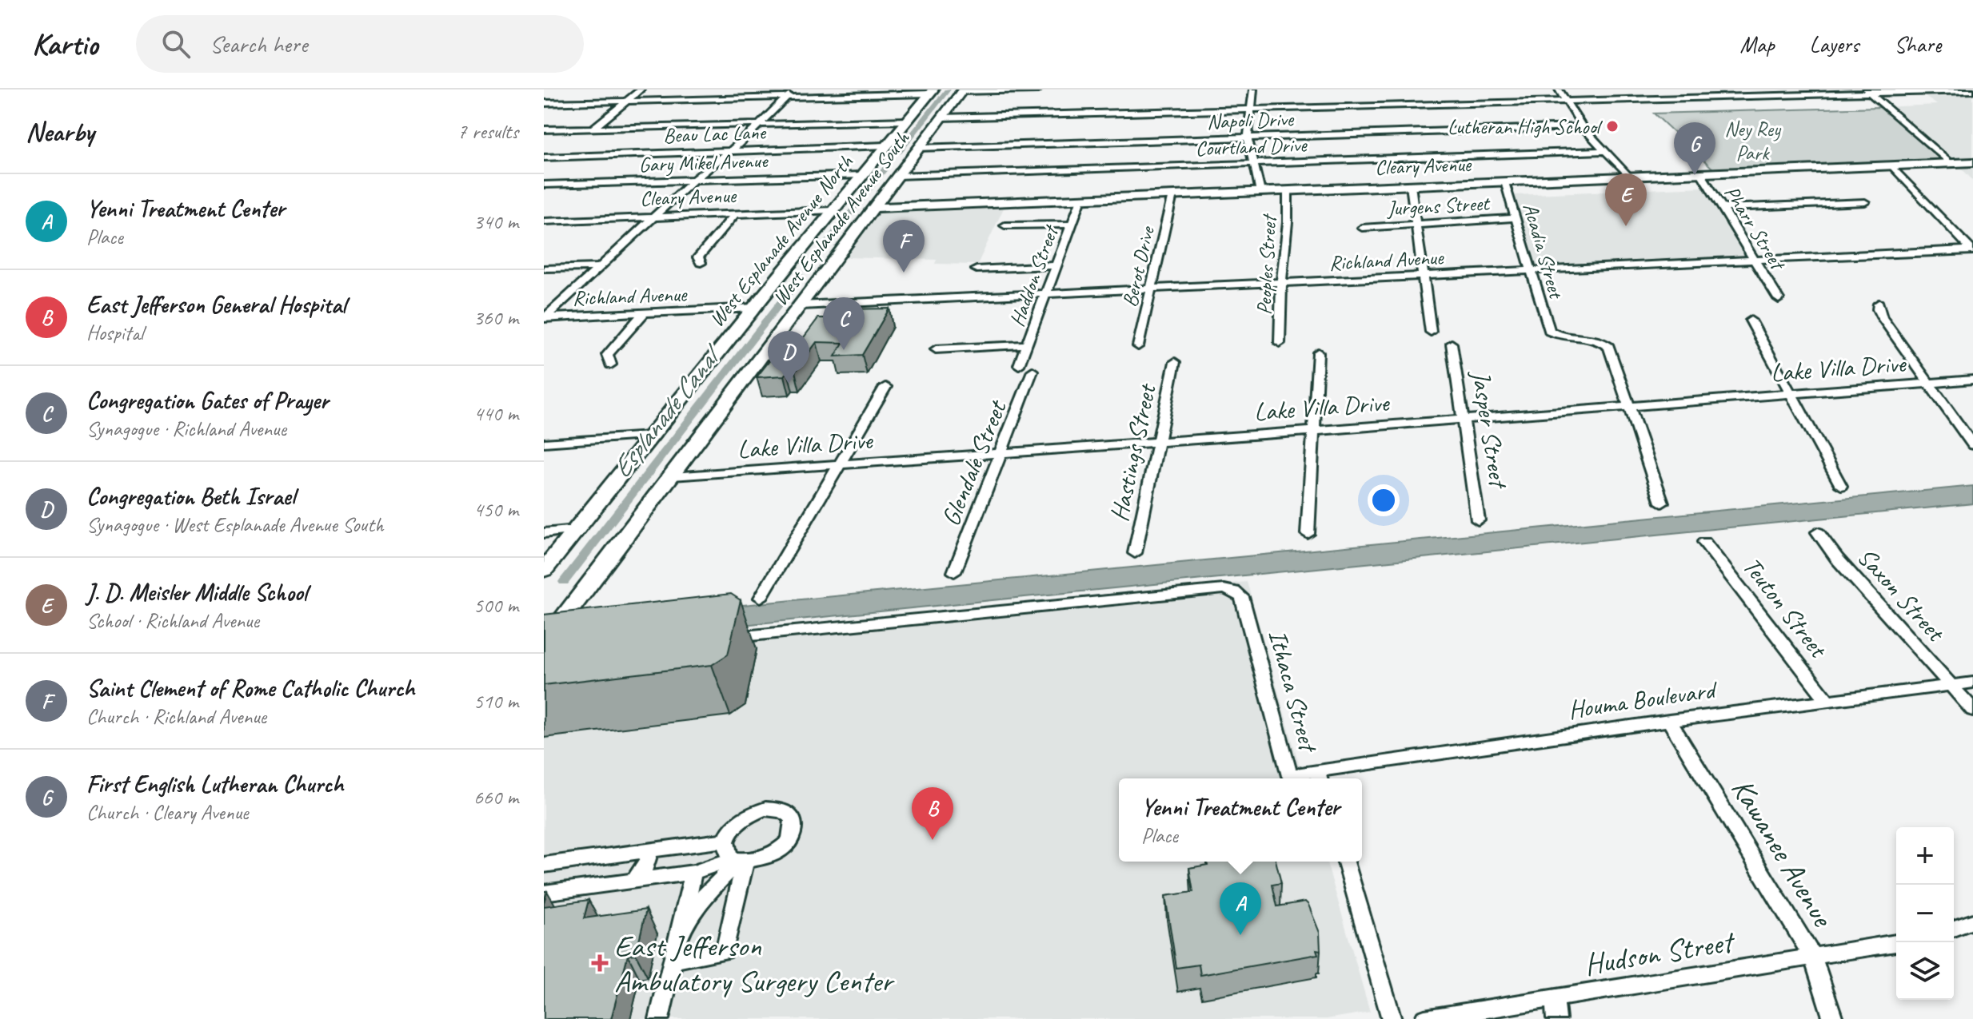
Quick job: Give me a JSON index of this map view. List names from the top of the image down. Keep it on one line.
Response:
{"streets":{"main road":["Cleary Avenue","West Esplanade Avenue South","West Esplanade Avenue North"],"street":["Napoli Drive","Beau Lac Lane","Courtland Drive","Gary Mikel Avenue","Jurgens Street","Pharr Street","Acadia Street","Richland Avenue","Peoples Street","Berot Drive","Haddon Street","Lake Villa Drive","Jasper Street","Hastings Street","Glendale Street","Saxon Street","Teuton Street","Ithaca Street","Houma Boulevard","Kawanee Avenue","Hudson Street"]},"crossings":[["Napoli Drive","West Esplanade Avenue South"],["Beau Lac Lane","West Esplanade Avenue North"],["Courtland Drive","West Esplanade Avenue South"],["Gary Mikel Avenue","West Esplanade Avenue North"],["Cleary Avenue","West Esplanade Avenue South"],["Cleary Avenue","Pharr Street"],["Cleary Avenue","West Esplanade Avenue North"],["Cleary Avenue","Acadia Street"],["Cleary Avenue","Peoples Street"],["Cleary Avenue","Berot Drive"],["Cleary Avenue","Haddon Street"],["Jurgens Street","Acadia Street"],["West Esplanade Avenue South","West Esplanade Avenue North"],["West Esplanade Avenue South","Richland Avenue"],["West Esplanade Avenue South","Lake Villa Drive"],["Pharr Street","Richland Avenue"],["West Esplanade Avenue North","Richland Avenue"],["Acadia Street","Richland Avenue"],["Acadia Street","Lake Villa Drive"],["Richland Avenue","Peoples Street"],["Richland Avenue","Berot Drive"],["Richland Avenue","Haddon Street"],["Lake Villa Drive","Jasper Street"],["Lake Villa Drive","Hastings Street"],["Lake Villa Drive","Glendale Street"],["Saxon Street","Houma Boulevard"],["Teuton Street","Houma Boulevard"],["Ithaca Street","Houma Boulevard"],["Houma Boulevard","Kawanee Avenue"],["Kawanee Avenue","Hudson Street"]],"water":["Esplanade Canal"],"parks":["Ney Rey Park"],"places":{"other":["Lutheran High School"],"health":["East Jefferson Ambulatory Surgery Center"]},"page":{"header":"Kartio","search":"Search here","nav":["Map","Layers","Share"],"heading":["Nearby","7 results"],"pins":["G","E","F","C","D","B","A"],"list":[{"mark":"A","name":"Yenni Treatment Center","note":"Place","value":"340 m"},{"mark":"B","name":"East Jefferson General Hospital","note":"Hospital","value":"360 m"},{"mark":"C","name":"Congregation Gates of Prayer","note":"Synagogue · Richland Avenue","value":"440 m"},{"mark":"D","name":"Congregation Beth Israel","note":"Synagogue · West Esplanade Avenue South","value":"450 m"},{"mark":"E","name":"J. D. Meisler Middle School","note":"School · Richland Avenue","value":"500 m"},{"mark":"F","name":"Saint Clement of Rome Catholic Church","note":"Church · Richland Avenue","value":"510 m"},{"mark":"G","name":"First English Lutheran Church","note":"Church · Cleary Avenue","value":"660 m"}],"popup":["Yenni Treatment Center","Place"],"map_buttons":["+","−"]}}
